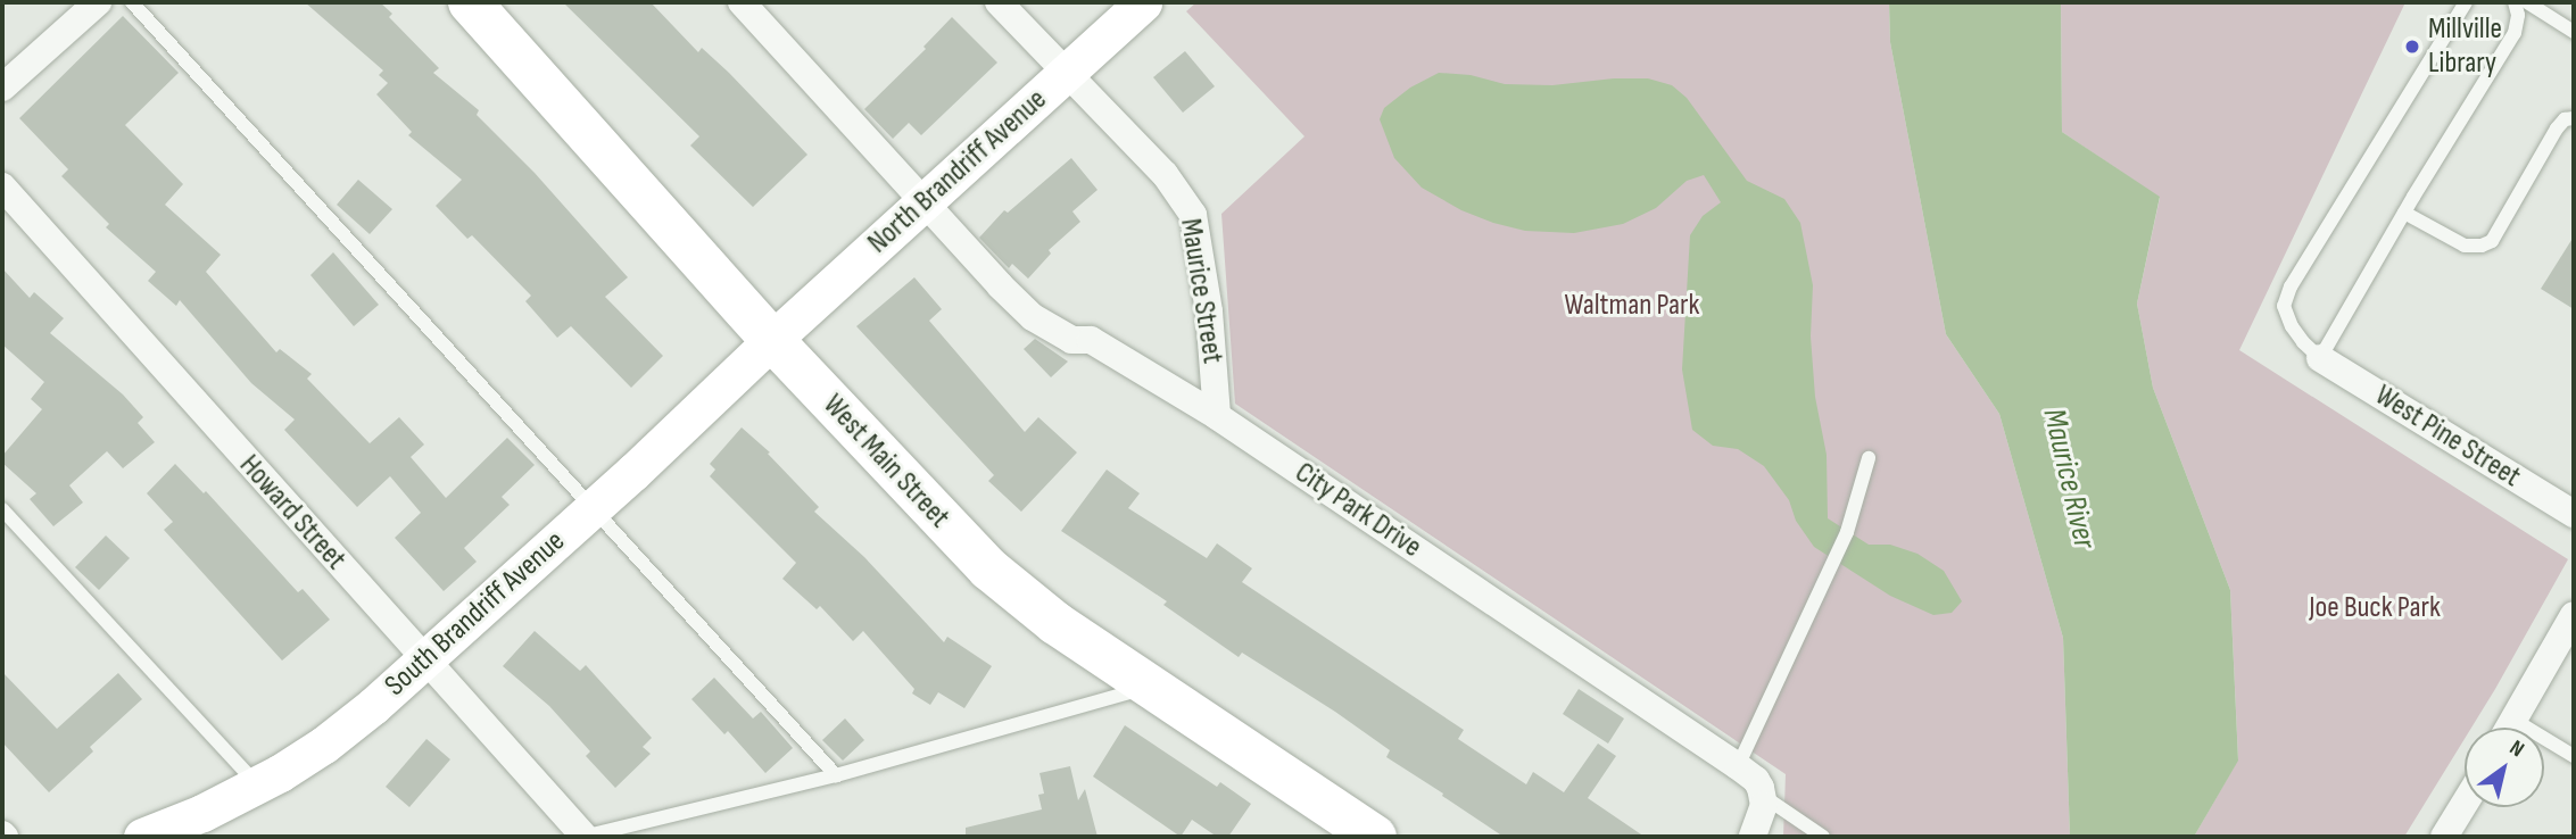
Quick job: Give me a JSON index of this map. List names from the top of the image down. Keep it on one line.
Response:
{"streets":{"highway":["West Main Street"],"main road":["North Brandriff Avenue","South Brandriff Avenue"],"street":["Maurice Street","West Pine Street","City Park Drive","Howard Street"]},"crossings":[["North Brandriff Avenue","Maurice Street"],["North Brandriff Avenue","West Main Street"],["North Brandriff Avenue","City Park Drive"],["North Brandriff Avenue","South Brandriff Avenue"],["Maurice Street","City Park Drive"],["West Main Street","South Brandriff Avenue"],["Howard Street","South Brandriff Avenue"]],"water":["Maurice River"],"parks":["Waltman Park","Joe Buck Park"],"places":["Millville Library"],"north":"top right"}
